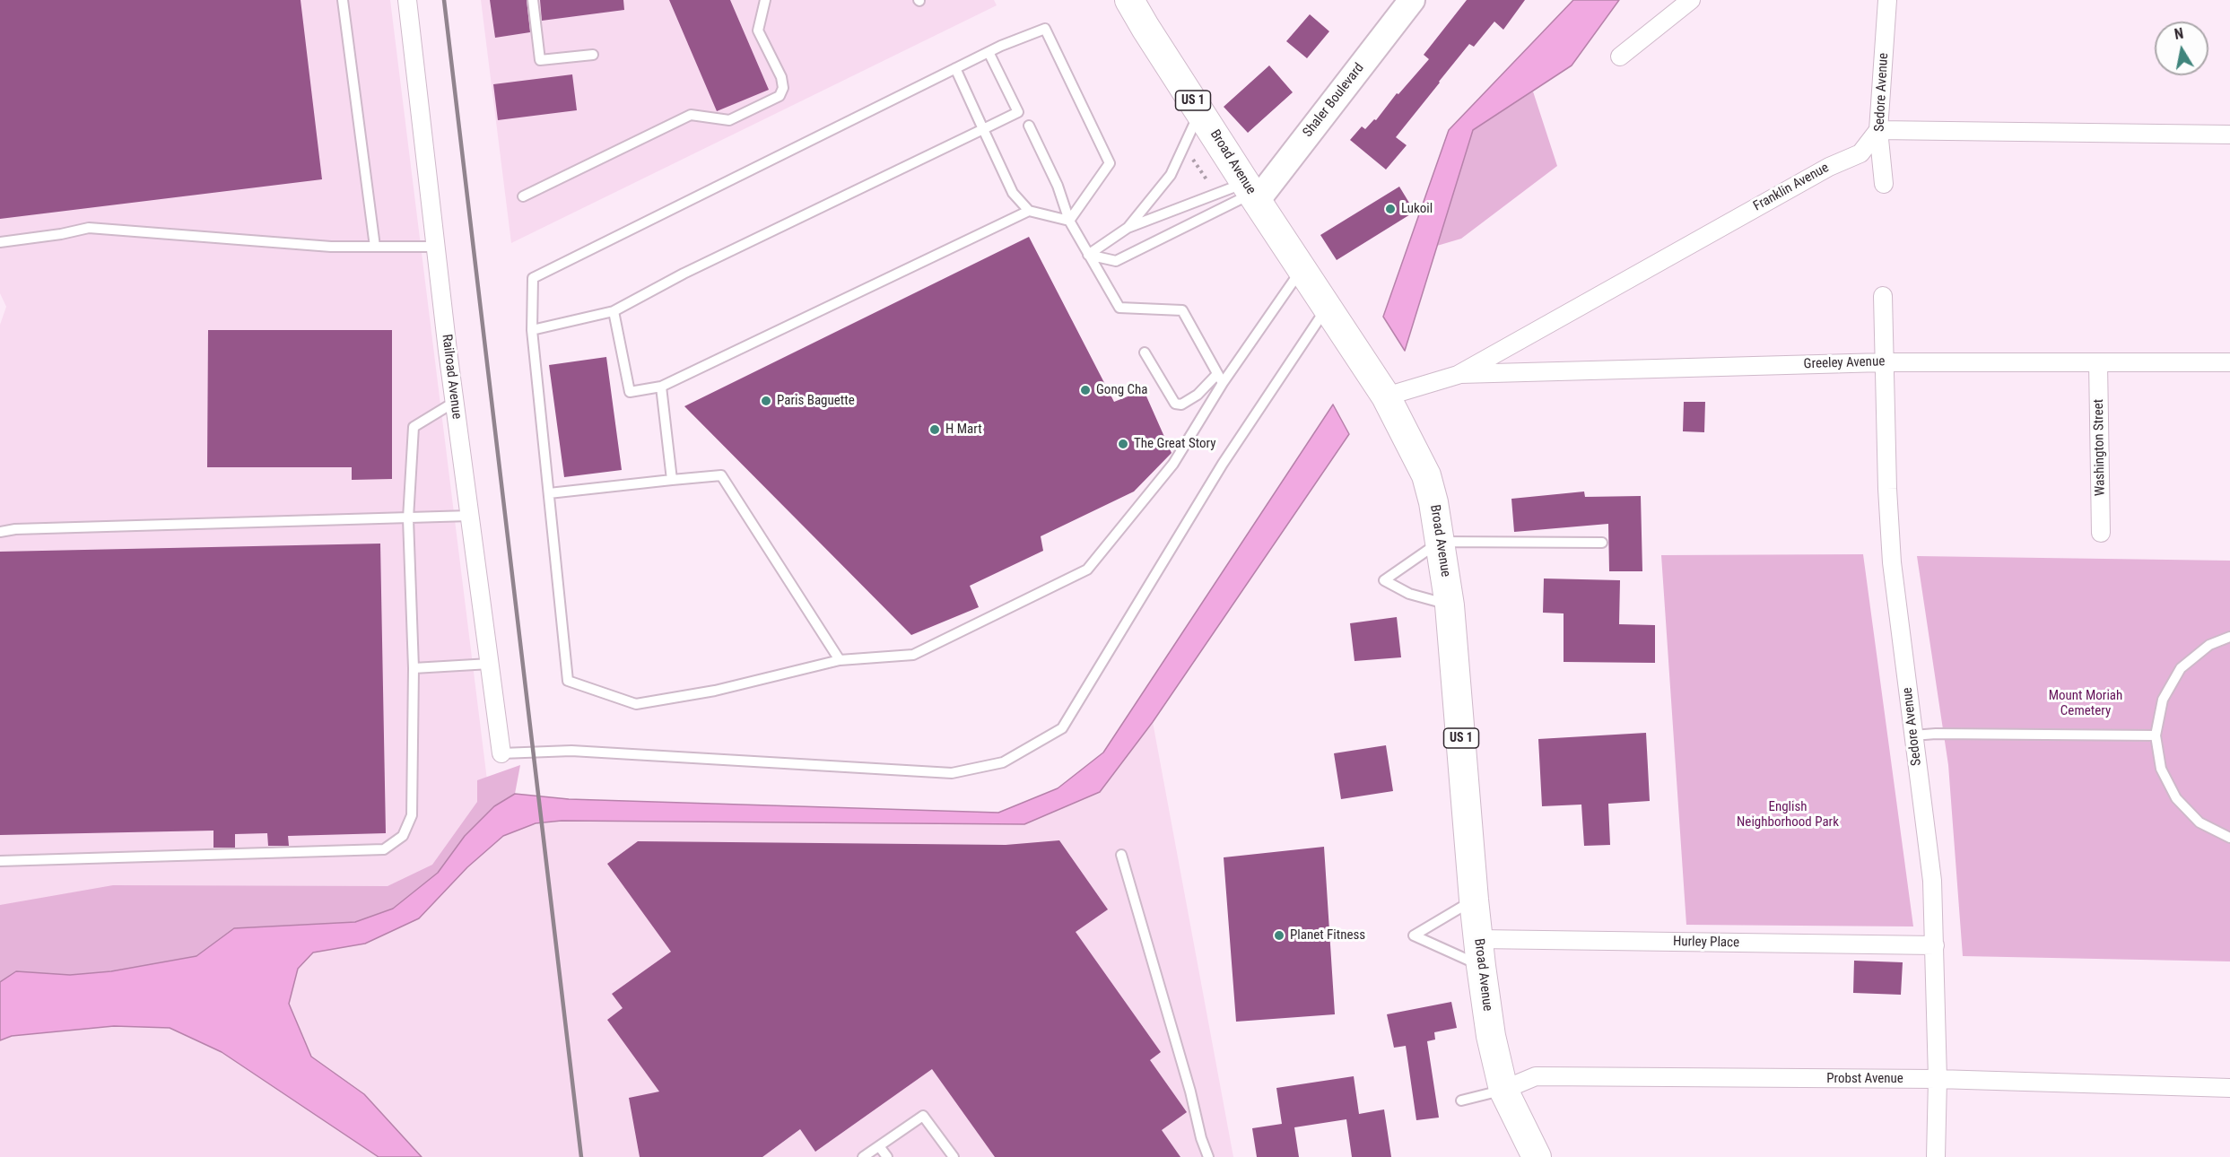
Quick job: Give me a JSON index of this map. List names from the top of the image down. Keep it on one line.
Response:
{"streets":{"main road":["US 1","Broad Avenue"],"street":["Sedore Avenue","Shaler Boulevard","Franklin Avenue","Greeley Avenue","Railroad Avenue","Washington Street","Hurley Place","Probst Avenue"]},"crossings":[["Sedore Avenue","Franklin Avenue"],["Sedore Avenue","Greeley Avenue"],["Sedore Avenue","Hurley Place"],["Sedore Avenue","Probst Avenue"],["Shaler Boulevard","Broad Avenue"],["Broad Avenue","Franklin Avenue"],["Broad Avenue","Hurley Place"],["Broad Avenue","Probst Avenue"],["Franklin Avenue","Greeley Avenue"],["Greeley Avenue","Washington Street"]],"parks":["Mount Moriah Cemetery","English Neighborhood Park"],"places":["Lukoil","Gong Cha","Paris Baguette","H Mart","The Great Story","Planet Fitness"],"north":"top"}
